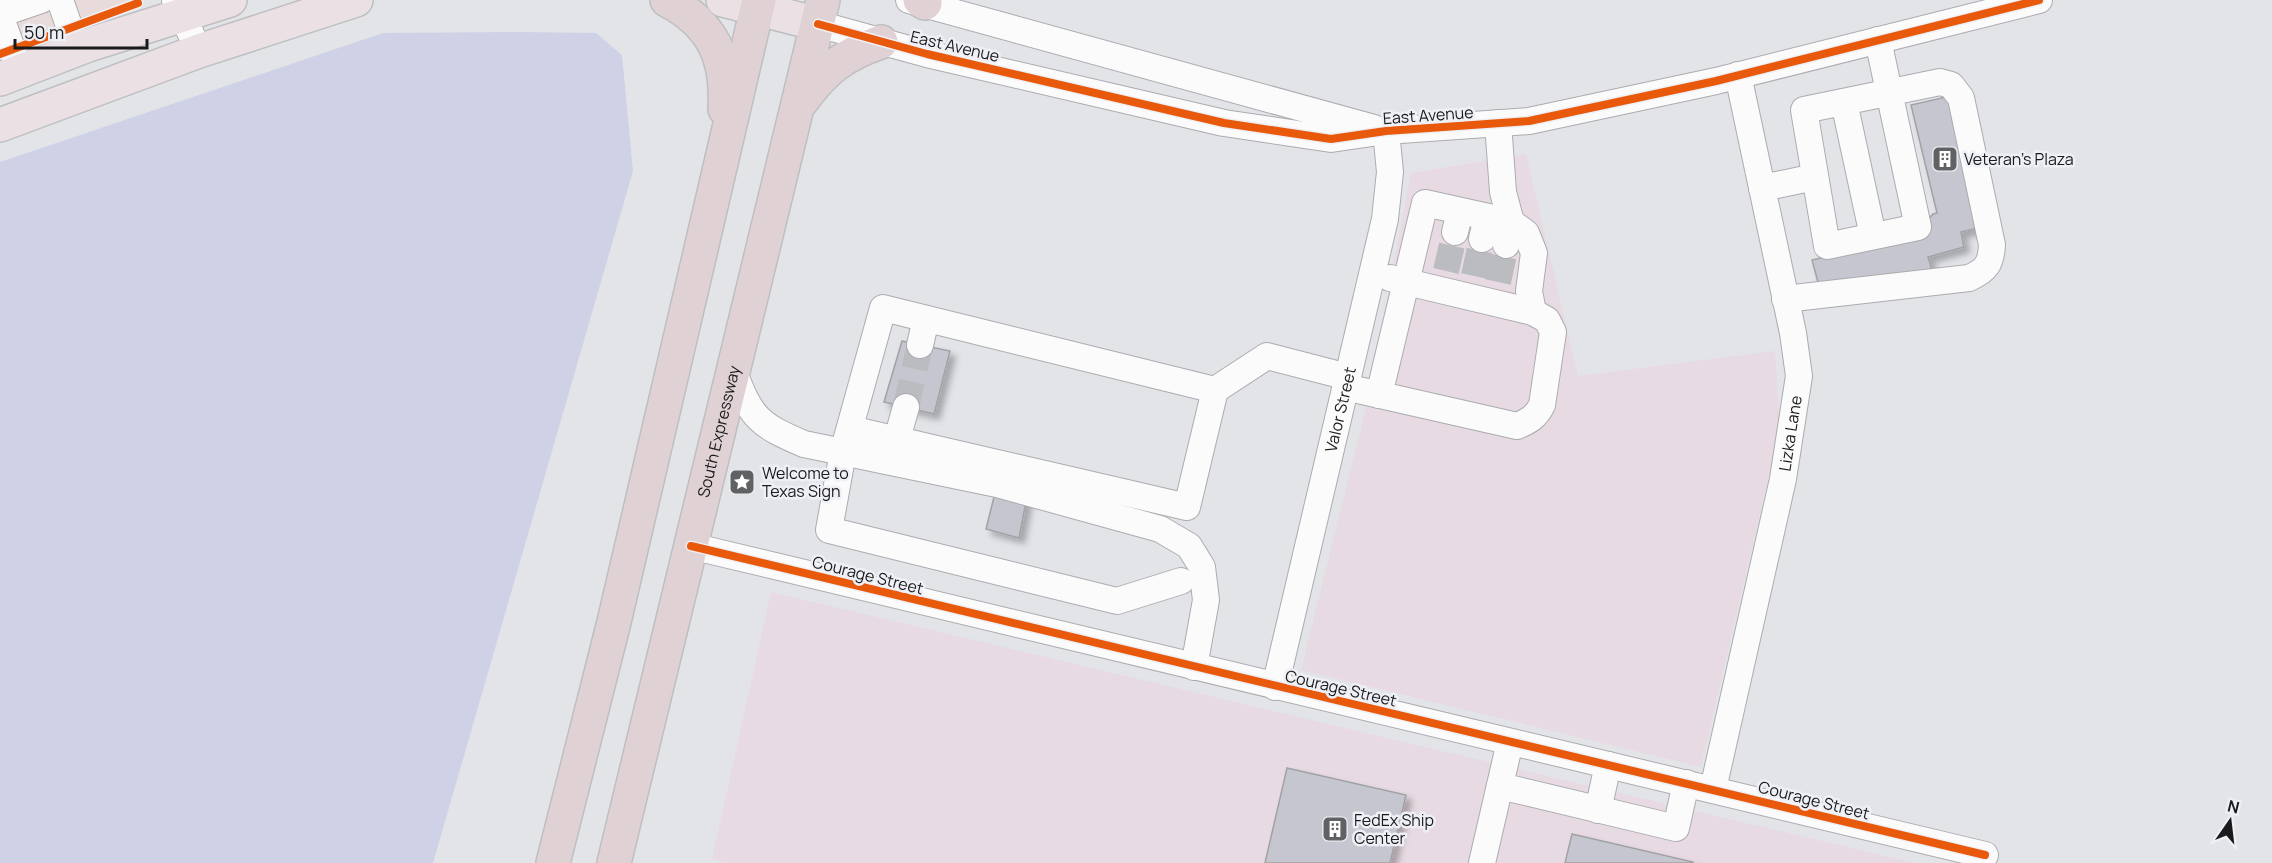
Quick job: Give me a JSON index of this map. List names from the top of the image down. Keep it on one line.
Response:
{"streets":{"highway":["South Expressway"],"street":["East Avenue","Valor Street","Lizka Lane","Courage Street"]},"crossings":[["East Avenue","Valor Street"],["East Avenue","South Expressway"],["East Avenue","Lizka Lane"],["Valor Street","Courage Street"],["South Expressway","Courage Street"],["Lizka Lane","Courage Street"]],"places":{"building":["Veteran's Plaza","FedEx Ship Center"],"place":["Welcome to Texas Sign"]},"scale_bar":"50 m","north":"top"}
